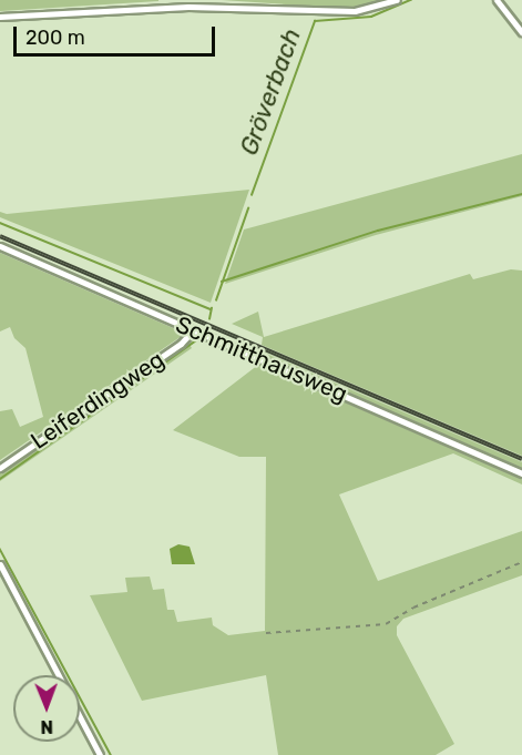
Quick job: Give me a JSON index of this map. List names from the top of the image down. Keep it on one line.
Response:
{"streets":{"street":["Schmitthausweg","Leiferdingweg"]},"crossings":[["Schmitthausweg","Leiferdingweg"]],"water":["Gröverbach"],"scale_bar":"200 m","north":"bottom"}
